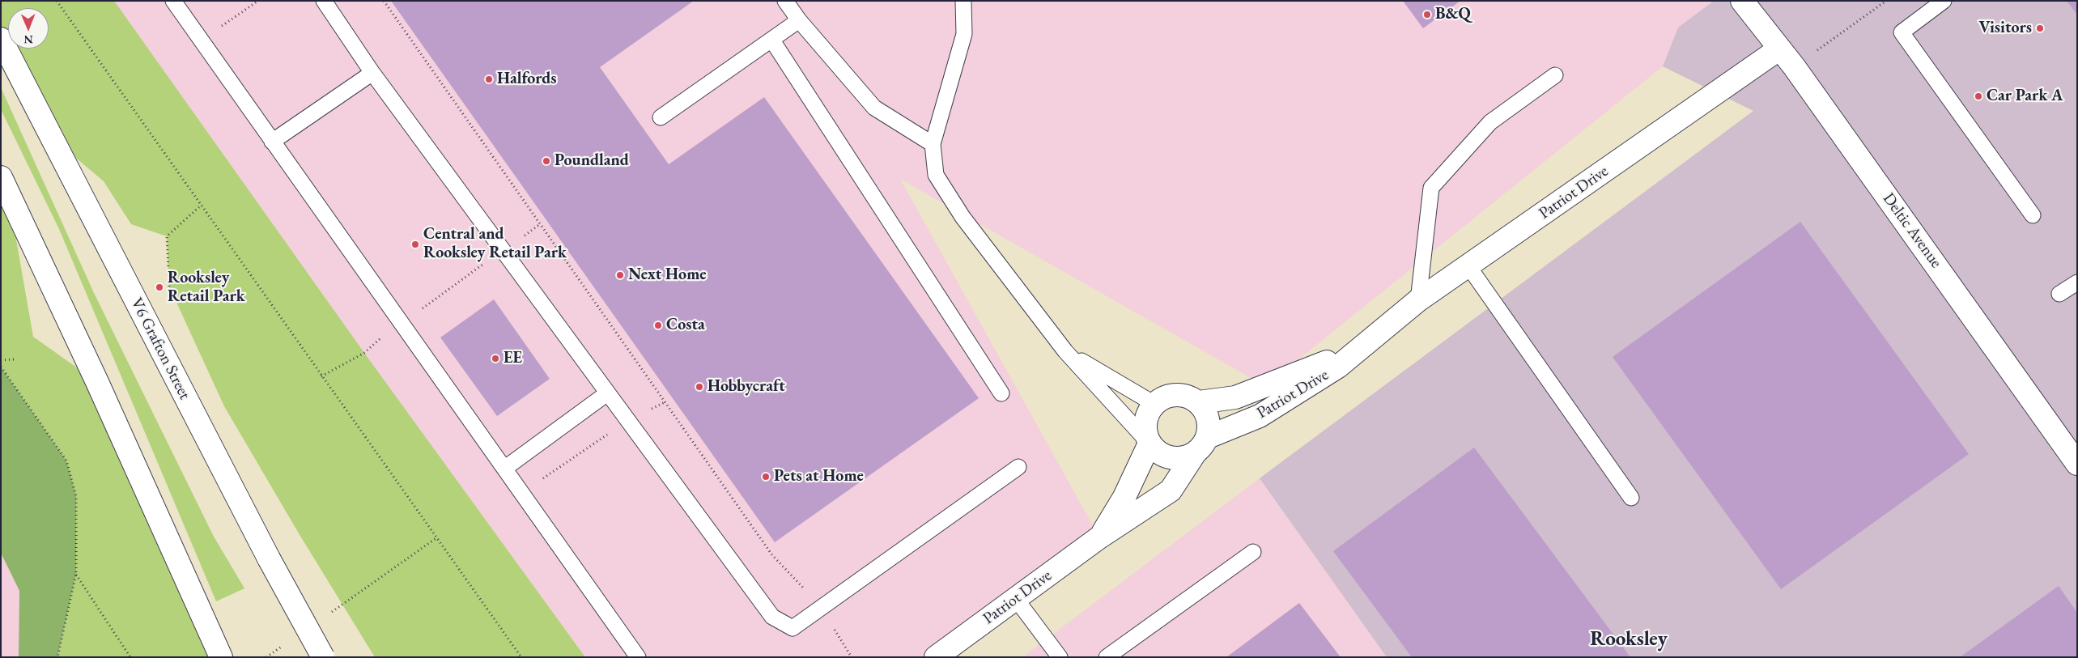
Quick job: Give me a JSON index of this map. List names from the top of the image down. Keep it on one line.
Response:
{"streets":{"street":["Patriot Drive","Deltic Avenue","V6 Grafton Street"]},"crossings":[["Patriot Drive","Deltic Avenue"]],"districts":["Rooksley"],"places":["B&Q","Visitors","Halfords","Car Park A","Poundland","Central and Rooksley Retail Park","Next Home","Rooksley Retail Park","Costa","EE","Hobbycraft","Pets at Home"],"north":"bottom"}
